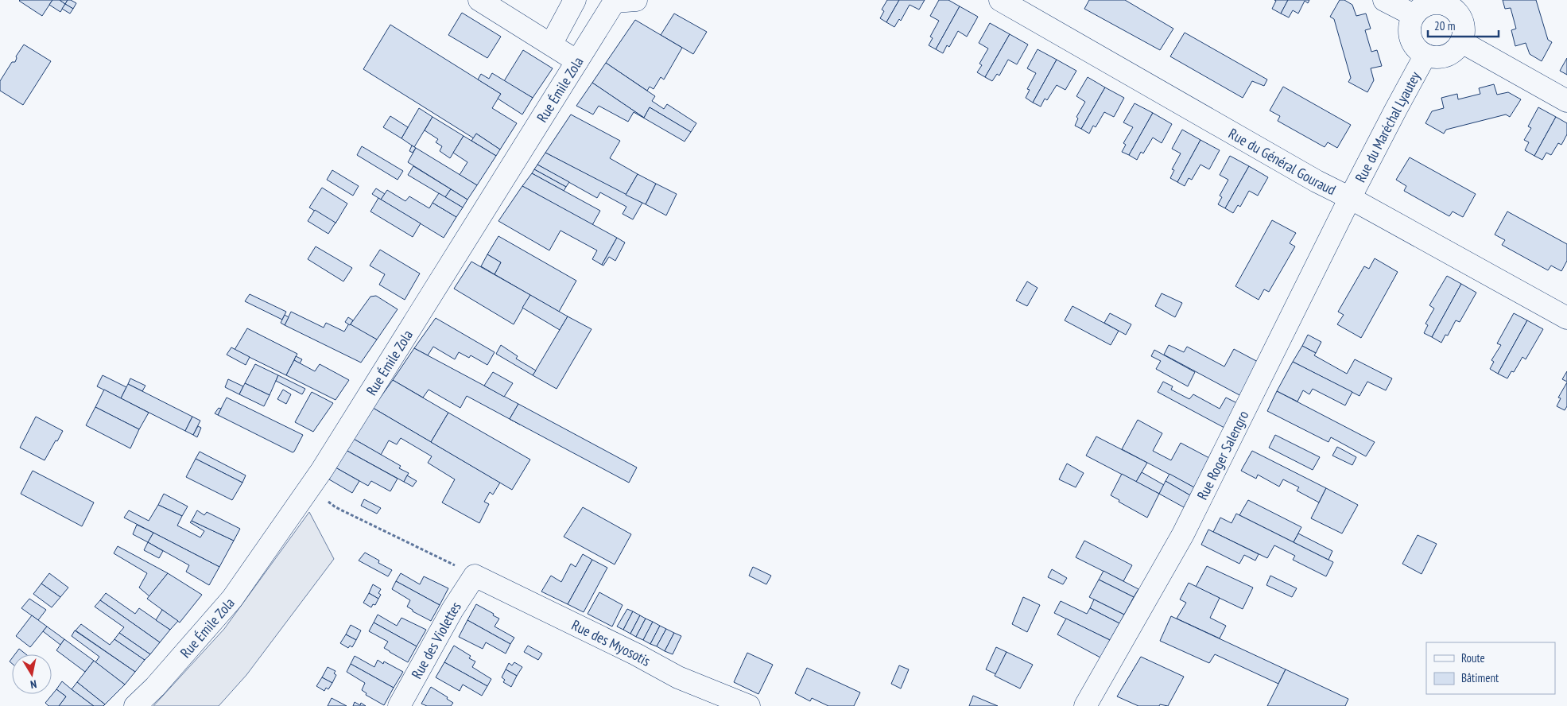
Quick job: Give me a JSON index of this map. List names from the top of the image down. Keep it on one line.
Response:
{"streets":{"street":["Rue Émile Zola","Rue du Maréchal Lyautey","Rue du Général Gouraud","Rue Roger Salengro","Rue des Violettes","Rue des Myosotis"]},"crossings":[["Rue du Maréchal Lyautey","Rue du Général Gouraud"],["Rue du Maréchal Lyautey","Rue Roger Salengro"],["Rue du Général Gouraud","Rue Roger Salengro"],["Rue des Violettes","Rue des Myosotis"]],"legend":["Route","Bâtiment"],"scale_bar":"20 m","north":"bottom"}
